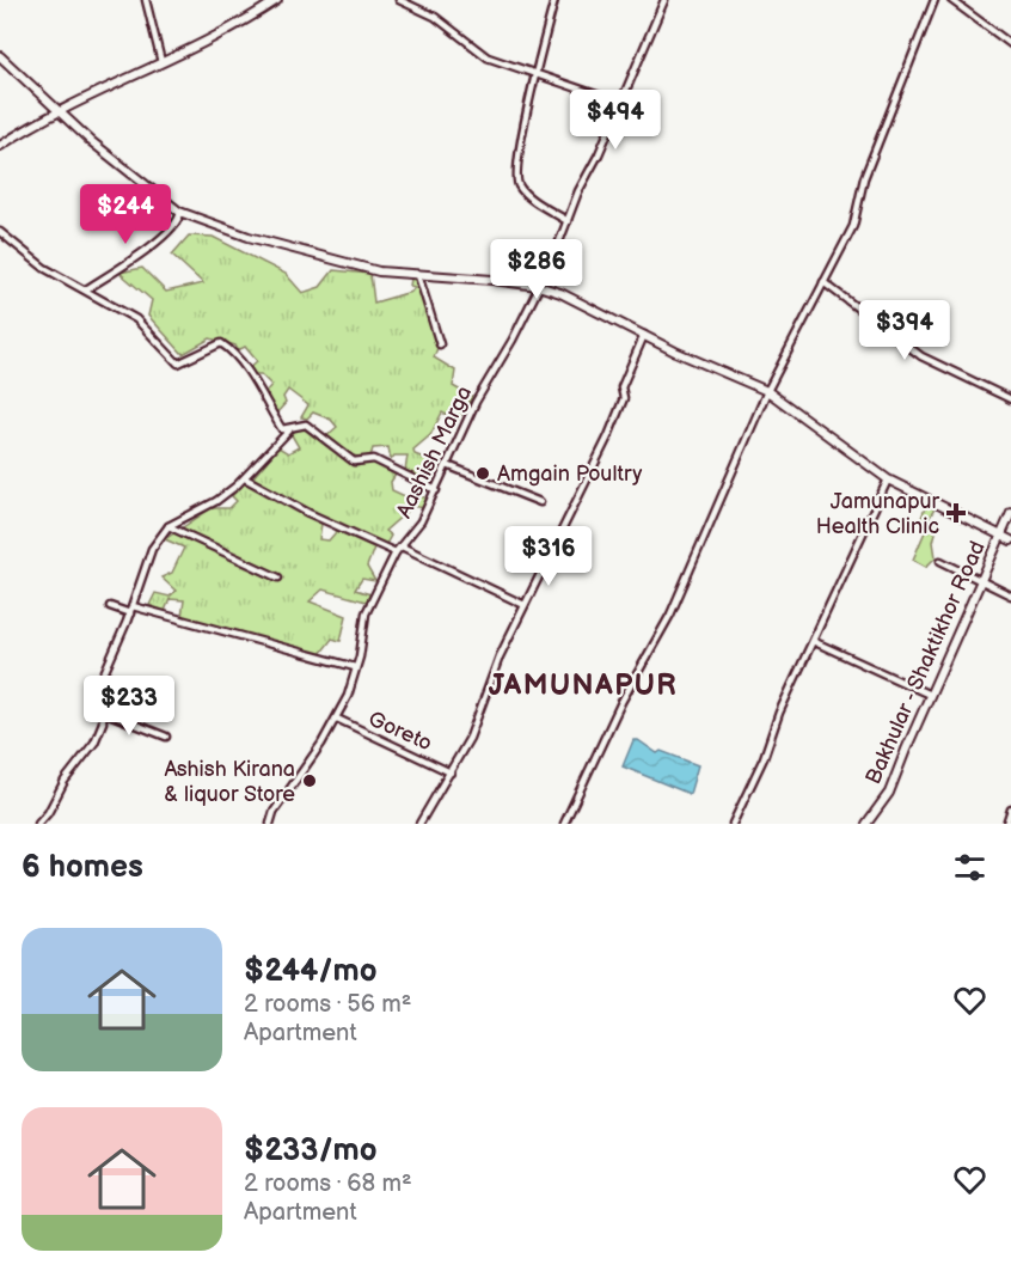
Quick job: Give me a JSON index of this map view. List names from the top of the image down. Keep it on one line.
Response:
{"streets":{"street":["Aashish Marga","Bakhular - Shaktikhor Road","Goreto"]},"crossings":[["Aashish Marga","Goreto"]],"districts":["JAMUNAPUR"],"places":{"other":["Amgain Poultry","Ashish Kirana & liquor Store"],"health":["Jamunapur Health Clinic"]},"page":{"price":["$494","$244","$286","$394","$316","$233"],"heading":"6 homes","list":[{"name":"$244/mo","note":"2 rooms · 56 m² · Apartment"},{"name":"$233/mo","note":"2 rooms · 68 m² · Apartment"}]}}
